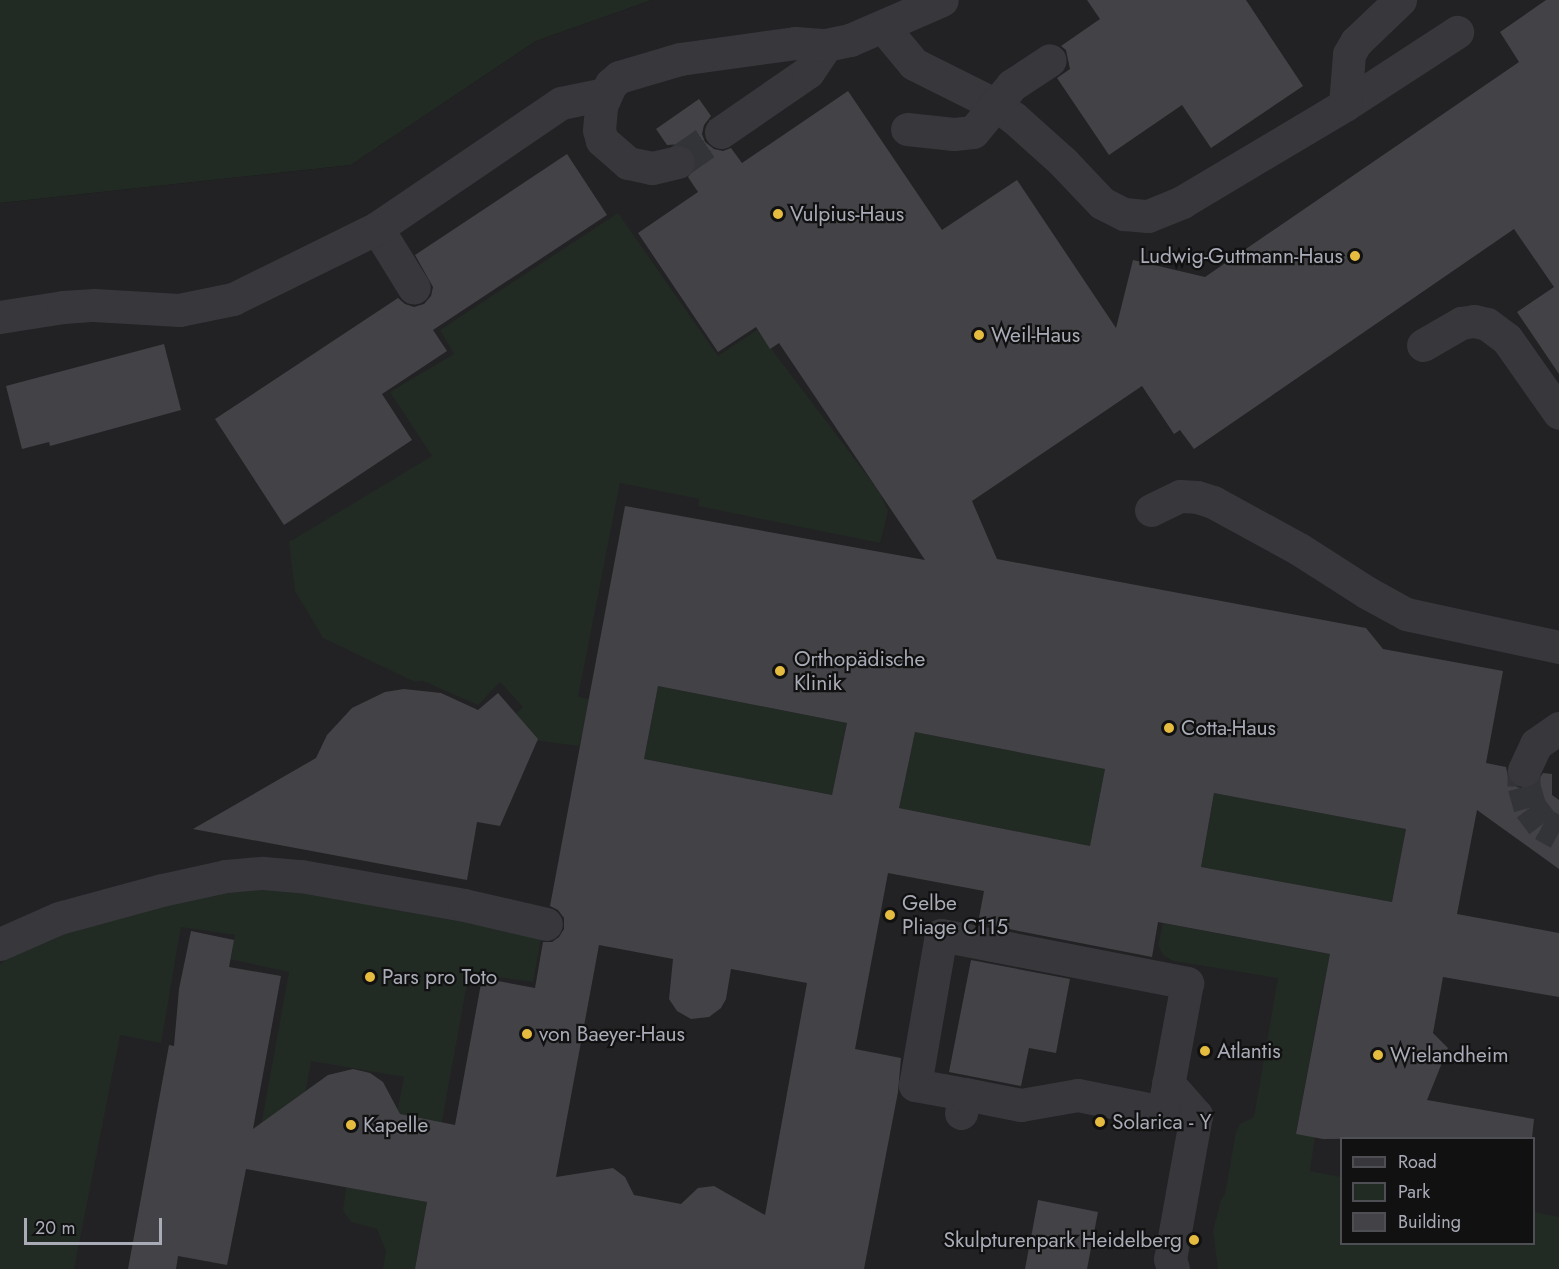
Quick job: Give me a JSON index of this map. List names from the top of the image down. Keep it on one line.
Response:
{"places":["Vulpius-Haus","Ludwig-Guttmann-Haus","Weil-Haus","Orthopädische Klinik","Cotta-Haus","Gelbe Pliage C115","Pars pro Toto","von Baeyer-Haus","Atlantis","Wielandheim","Solarica - Y","Kapelle","Skulpturenpark Heidelberg"],"legend":["Road","Park","Building"],"scale_bar":"20 m"}
